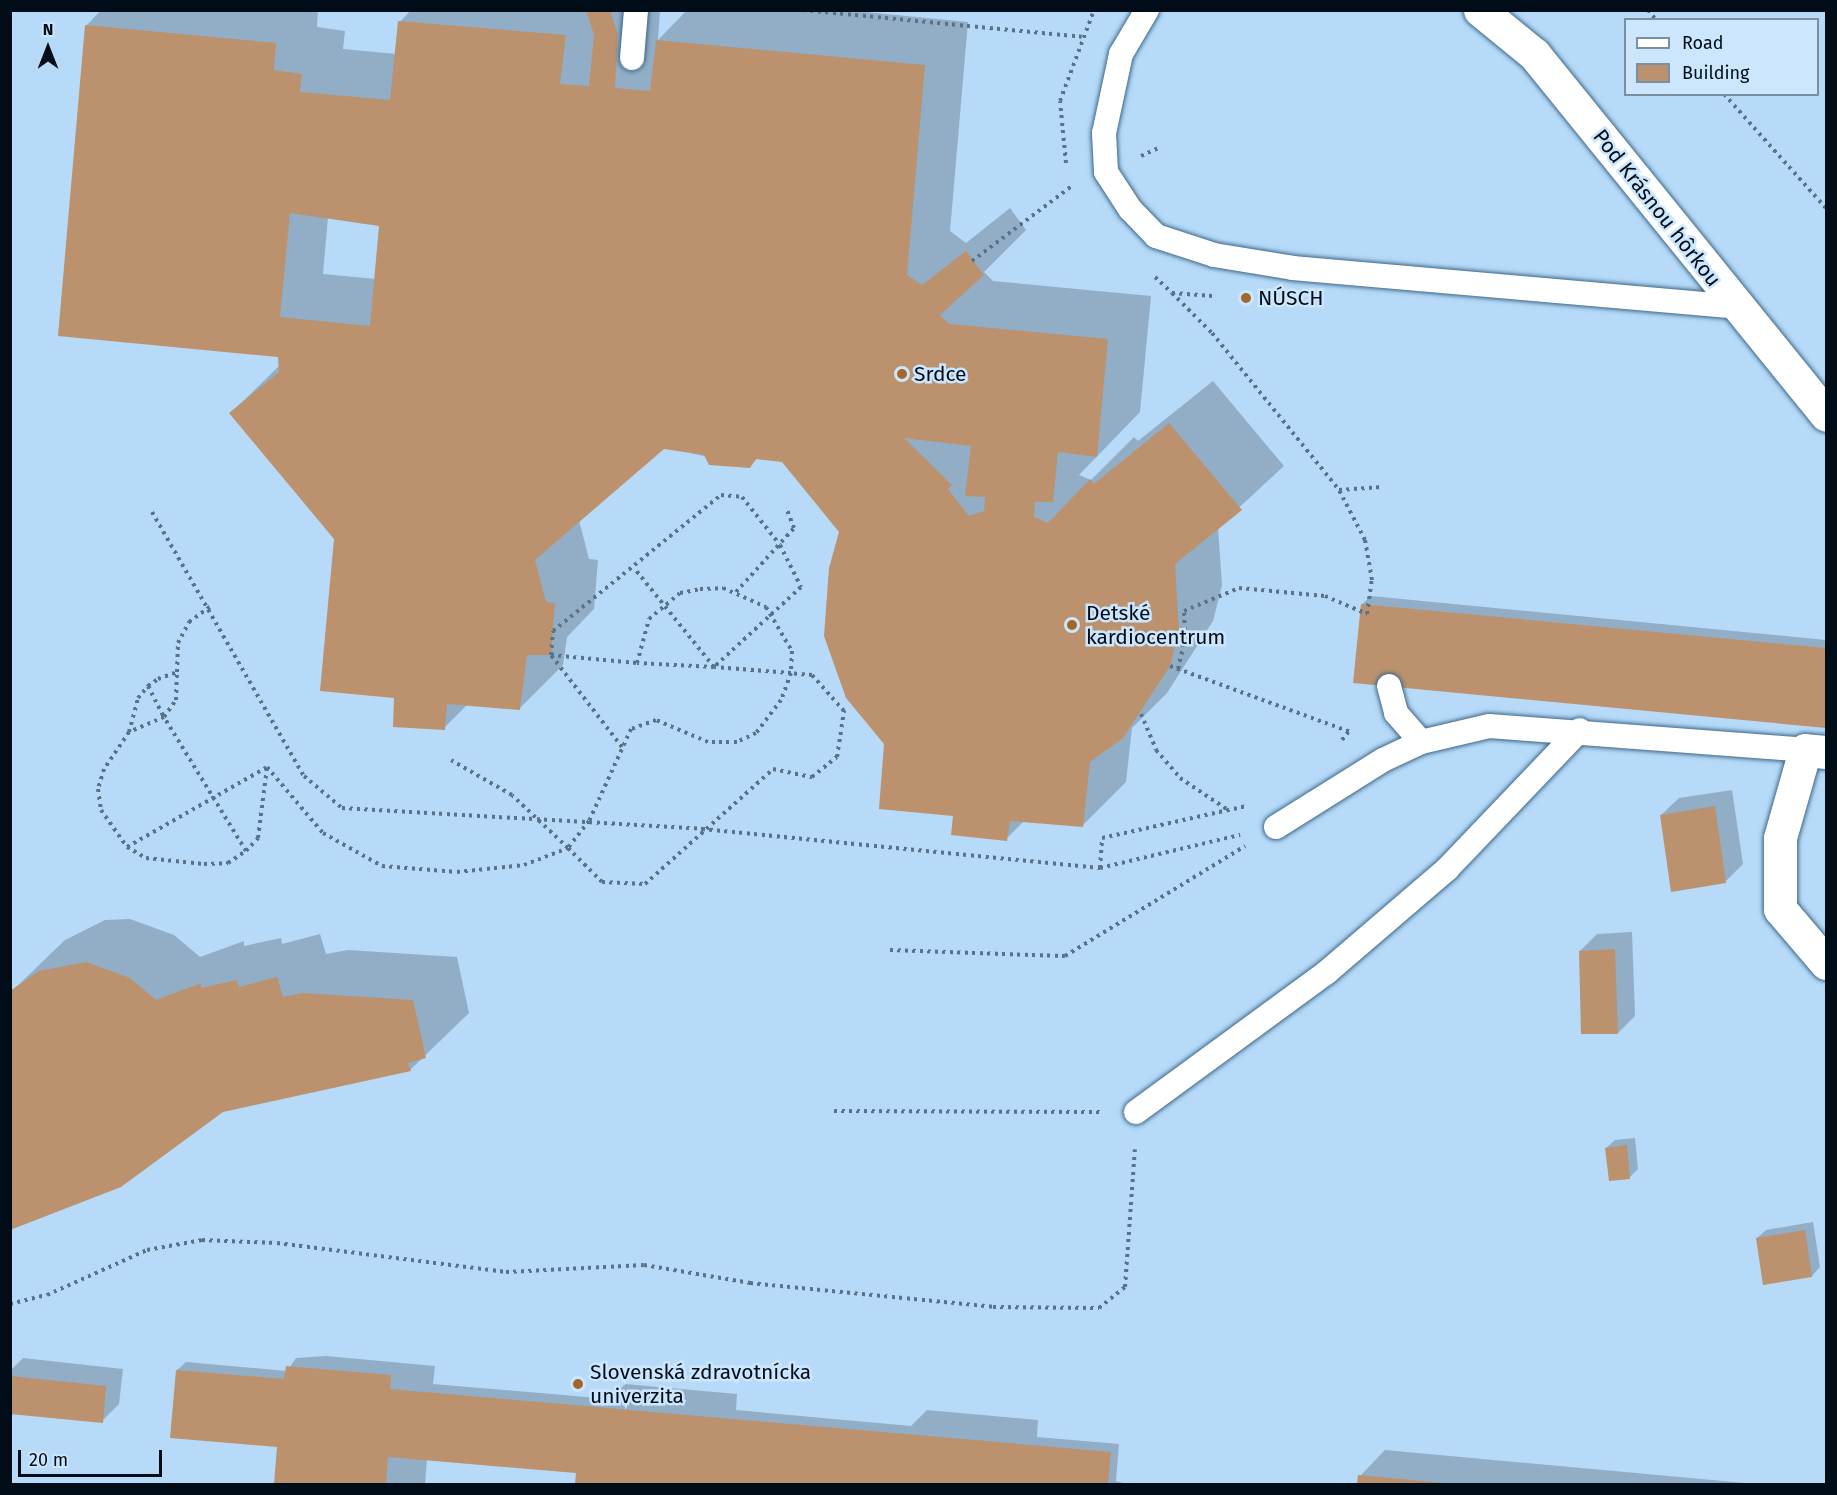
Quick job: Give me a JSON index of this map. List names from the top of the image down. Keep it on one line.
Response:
{"streets":{"street":["Pod Krásnou hôrkou"]},"places":["NÚSCH","Srdce","Detské kardiocentrum","Slovenská zdravotnícka univerzita"],"legend":["Road","Building"],"scale_bar":"20 m","north":"top"}
